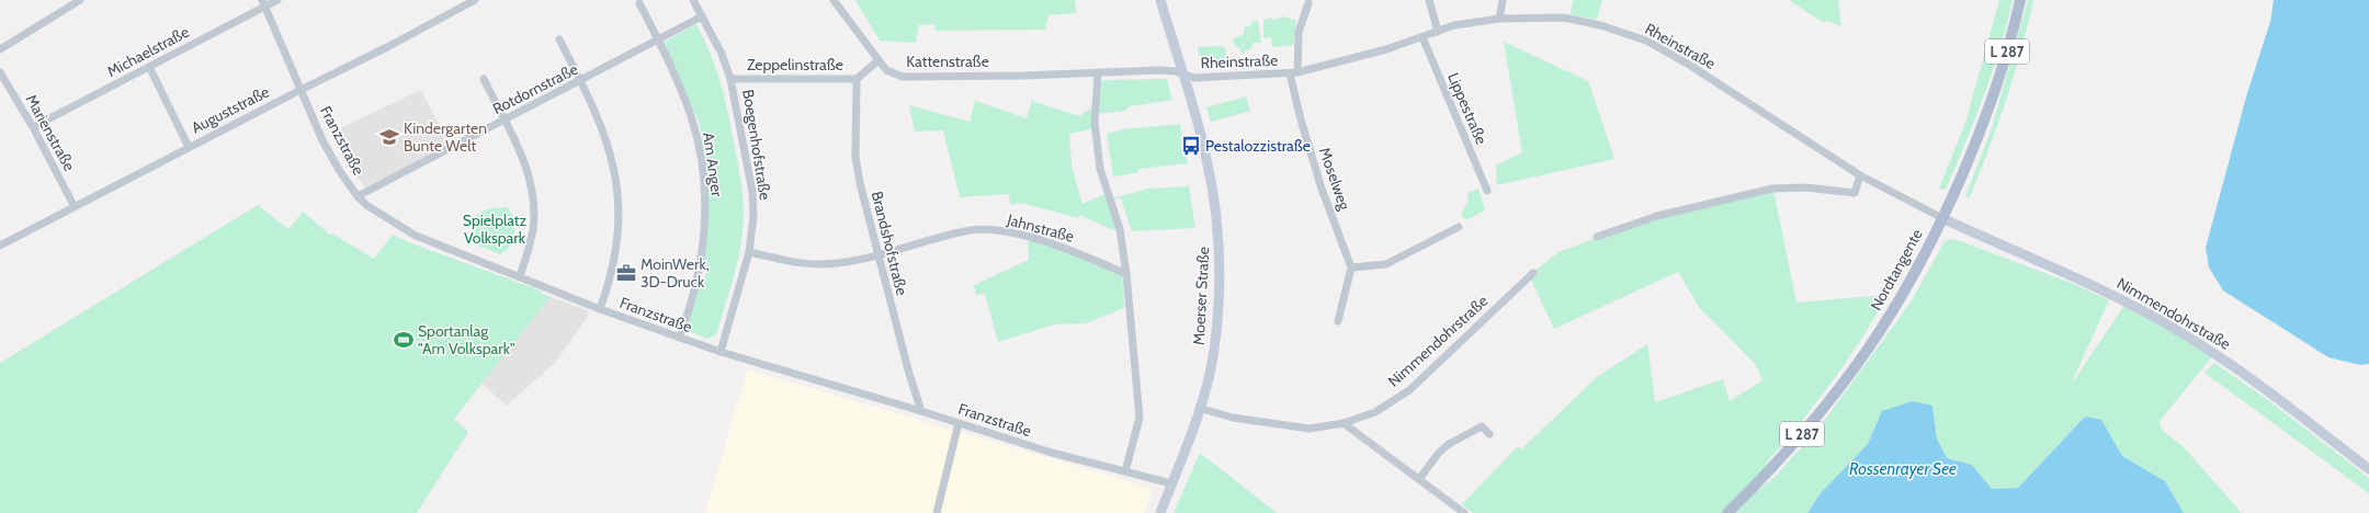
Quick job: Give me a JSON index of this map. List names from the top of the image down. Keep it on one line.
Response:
{"streets":{"main road":["L 287","Nordtangente"],"street":["Rheinstraße","Michaelstraße","Kattenstraße","Zeppelinstraße","Rotdornstraße","Lippestraße","Auguststraße","Marienstraße","Franzstraße","Boegenhofstraße","Am Anger","Moselweg","Jahnstraße","Brandshofstraße","Moerser Straße","Nimmendohrstraße"]},"crossings":[["Rheinstraße","Kattenstraße"],["Rheinstraße","Lippestraße"],["Rheinstraße","Moselweg"],["Rheinstraße","Nordtangente"],["Rheinstraße","Moerser Straße"],["Rheinstraße","Nimmendohrstraße"],["Michaelstraße","Marienstraße"],["Michaelstraße","Franzstraße"],["Kattenstraße","Zeppelinstraße"],["Kattenstraße","Moerser Straße"],["Zeppelinstraße","Boegenhofstraße"],["Zeppelinstraße","Brandshofstraße"],["Rotdornstraße","Franzstraße"],["Rotdornstraße","Boegenhofstraße"],["Rotdornstraße","Am Anger"],["Auguststraße","Marienstraße"],["Auguststraße","Franzstraße"],["Franzstraße","Boegenhofstraße"],["Franzstraße","Am Anger"],["Franzstraße","Brandshofstraße"],["Franzstraße","Moerser Straße"],["Boegenhofstraße","Jahnstraße"],["Jahnstraße","Brandshofstraße"],["Nordtangente","Nimmendohrstraße"],["Moerser Straße","Nimmendohrstraße"]],"water":["Rossenrayer See"],"parks":["Spielplatz Volkspark"],"places":{"school or university":["Kindergarten Bunte Welt"],"bus stop":["Pestalozzistraße"],"office":["MoinWerk, 3D-Druck"],"sports":["Sportanlag \"Am Volkspark\""]}}
